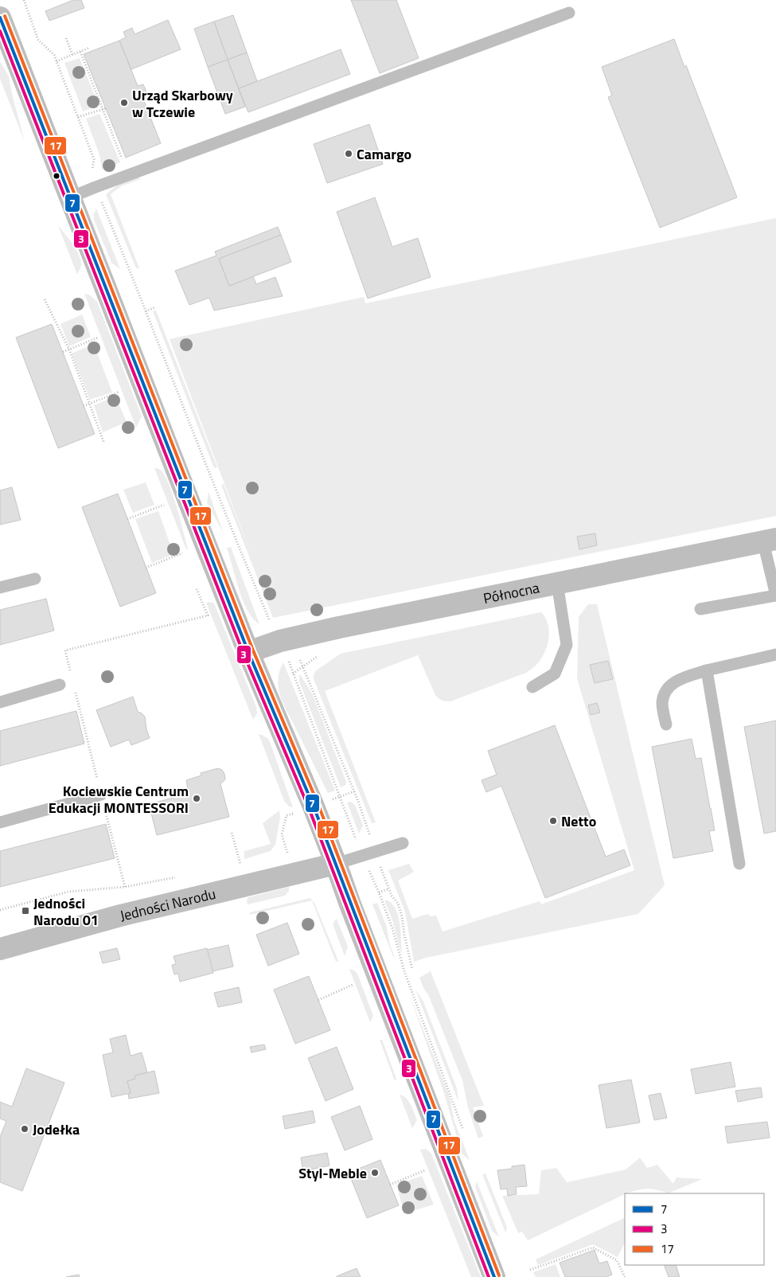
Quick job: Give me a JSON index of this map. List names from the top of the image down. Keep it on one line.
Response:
{"streets":{"street":["Północna","Jedności Narodu"]},"places":{"other":["Urząd Skarbowy w Tczewie","Camargo","Kociewskie Centrum Edukacji MONTESSORI","Netto","Jodełka","Styl-Meble"],"transit":["Jedności Narodu 01"]},"lines":["transit line 17","transit line 7","transit line 3"],"legend":["7","3","17"]}
